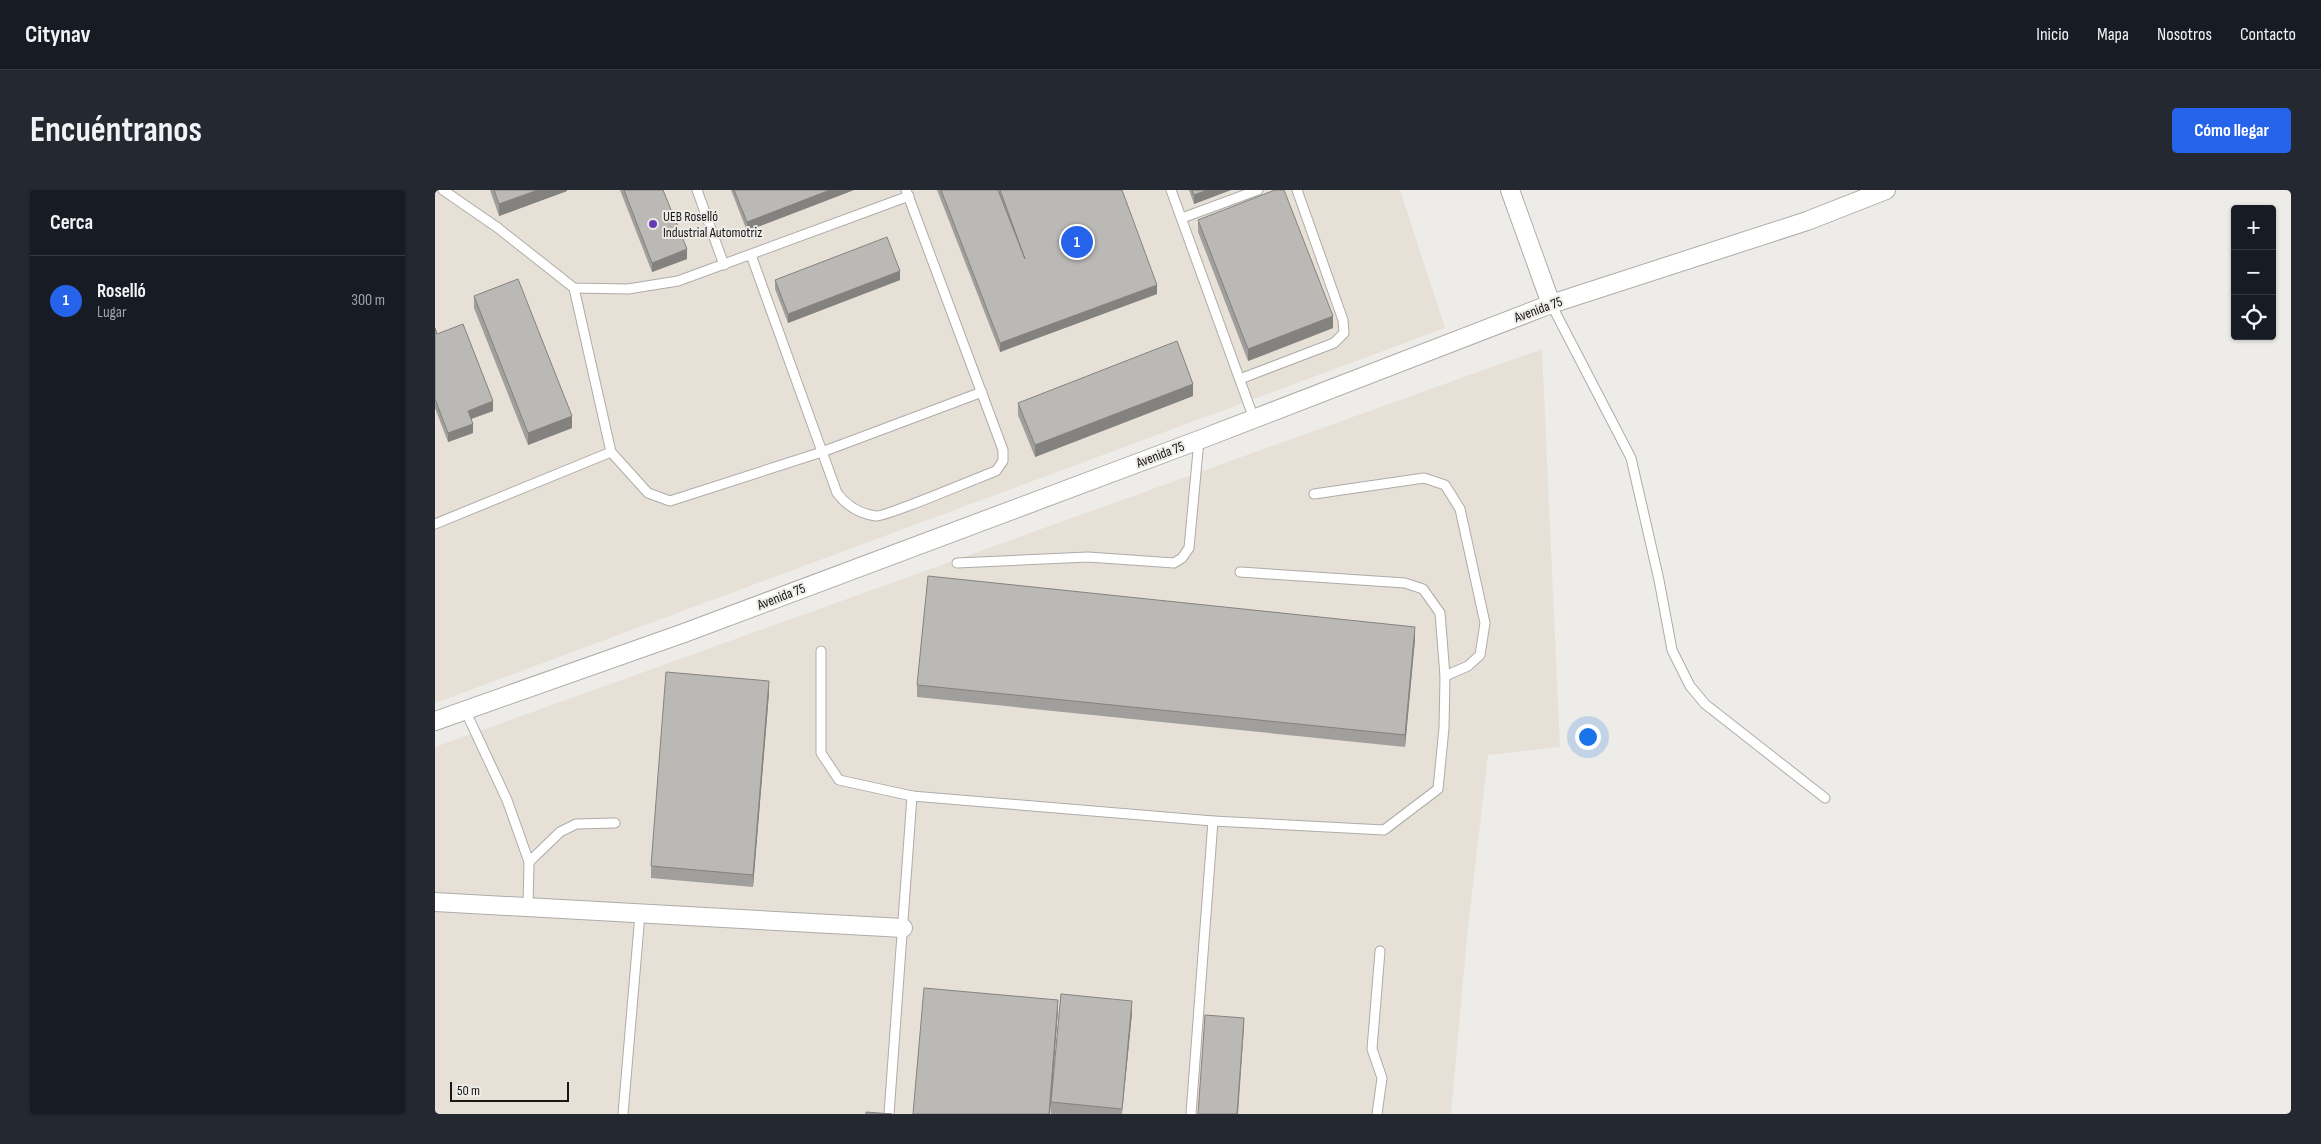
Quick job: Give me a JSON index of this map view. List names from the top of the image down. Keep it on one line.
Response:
{"streets":{"street":["Avenida 75"]},"places":["UEB Roselló Industrial Automotriz"],"scale_bar":"50 m","page":{"header":"Citynav","nav":["Inicio","Mapa","Nosotros","Contacto"],"buttons":"Cómo llegar","title":"Encuéntranos","heading":"Cerca","map_buttons":["+","−"],"pins":"1","list":[{"mark":"1","name":"Roselló","note":"Lugar","value":"300 m"}],"scale":"50 m"}}
